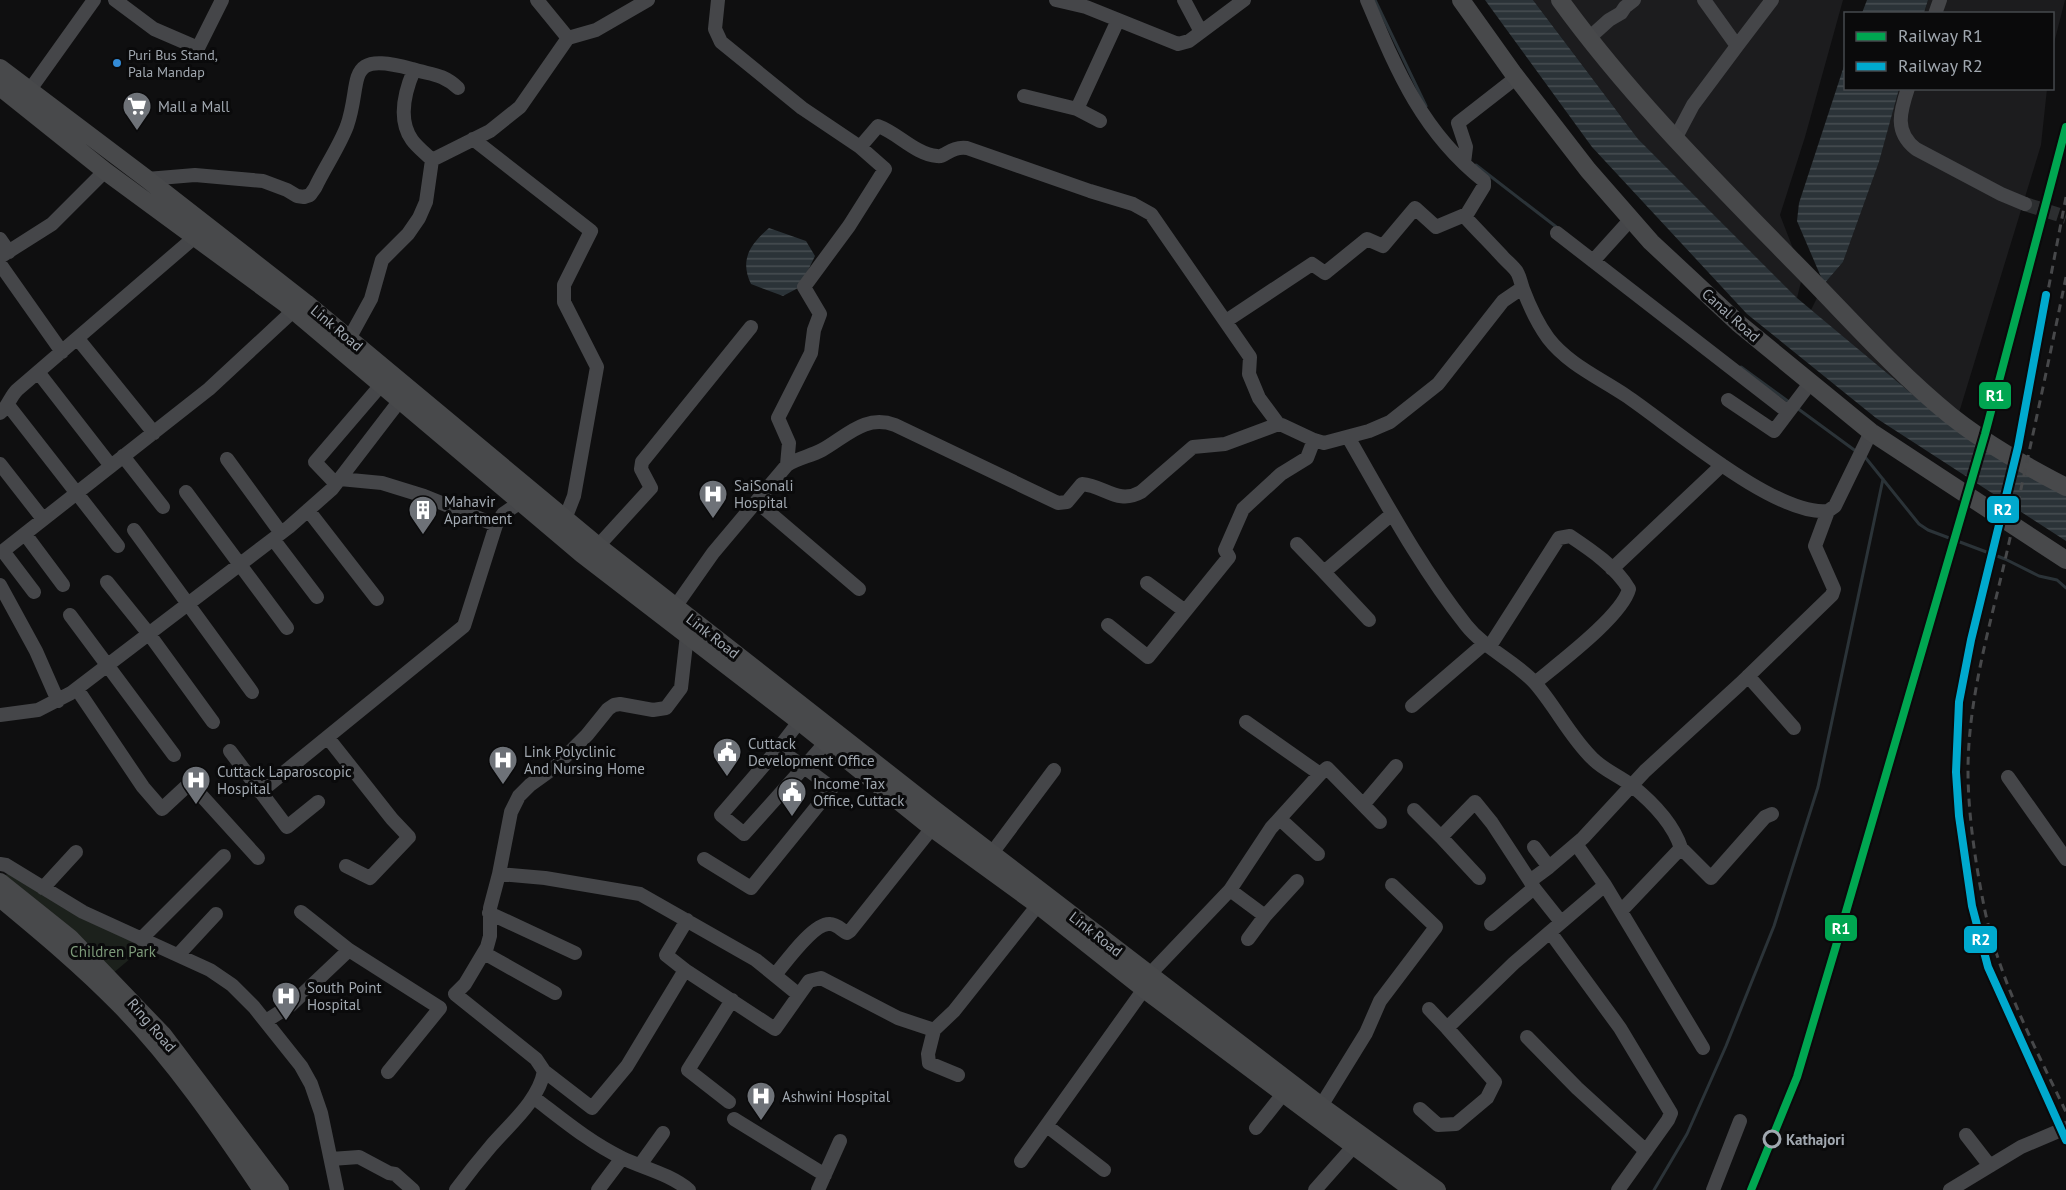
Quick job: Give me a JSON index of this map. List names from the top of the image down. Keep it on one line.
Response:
{"streets":{"main road":["Canal Road","Link Road","Ring Road"]},"parks":["Children Park"],"places":{"other":["Puri Bus Stand, Pala Mandap","Kathajori"],"supermarket":["Mall a Mall"],"hospital":["SaiSonali Hospital","Link Polyclinic And Nursing Home","Cuttack Laparoscopic Hospital","South Point Hospital","Ashwini Hospital"],"building":["Mahavir Apartment"],"public building":["Cuttack Development Office","Income Tax Office, Cuttack"]},"lines":["rail line R1","rail line R2"],"legend":["Railway R1","Railway R2"]}
